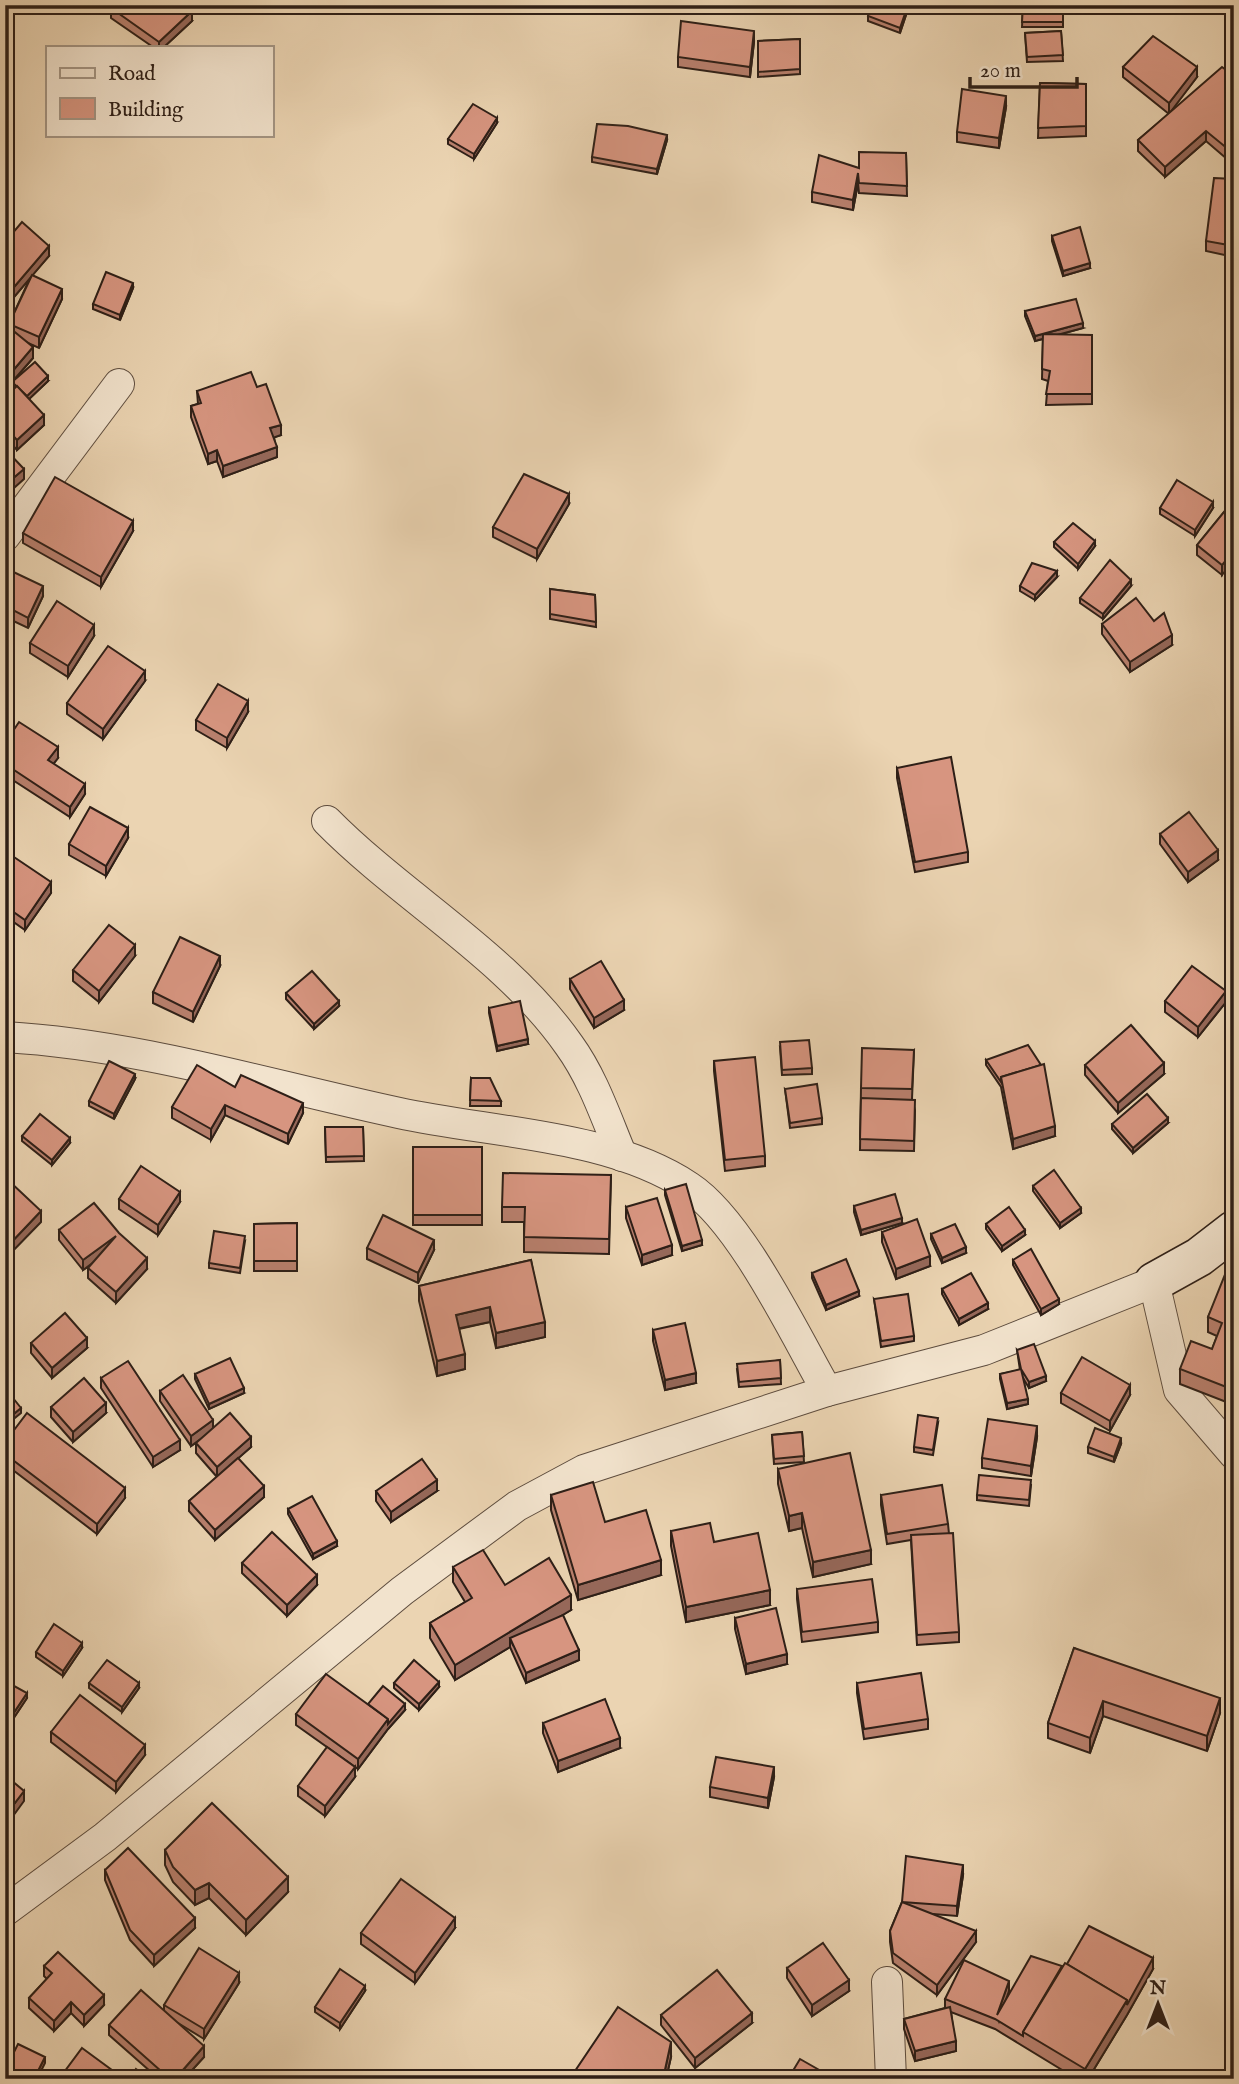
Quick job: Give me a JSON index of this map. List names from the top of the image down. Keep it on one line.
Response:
{"legend":["Road","Building"],"scale_bar":"20 m","north":"top"}
